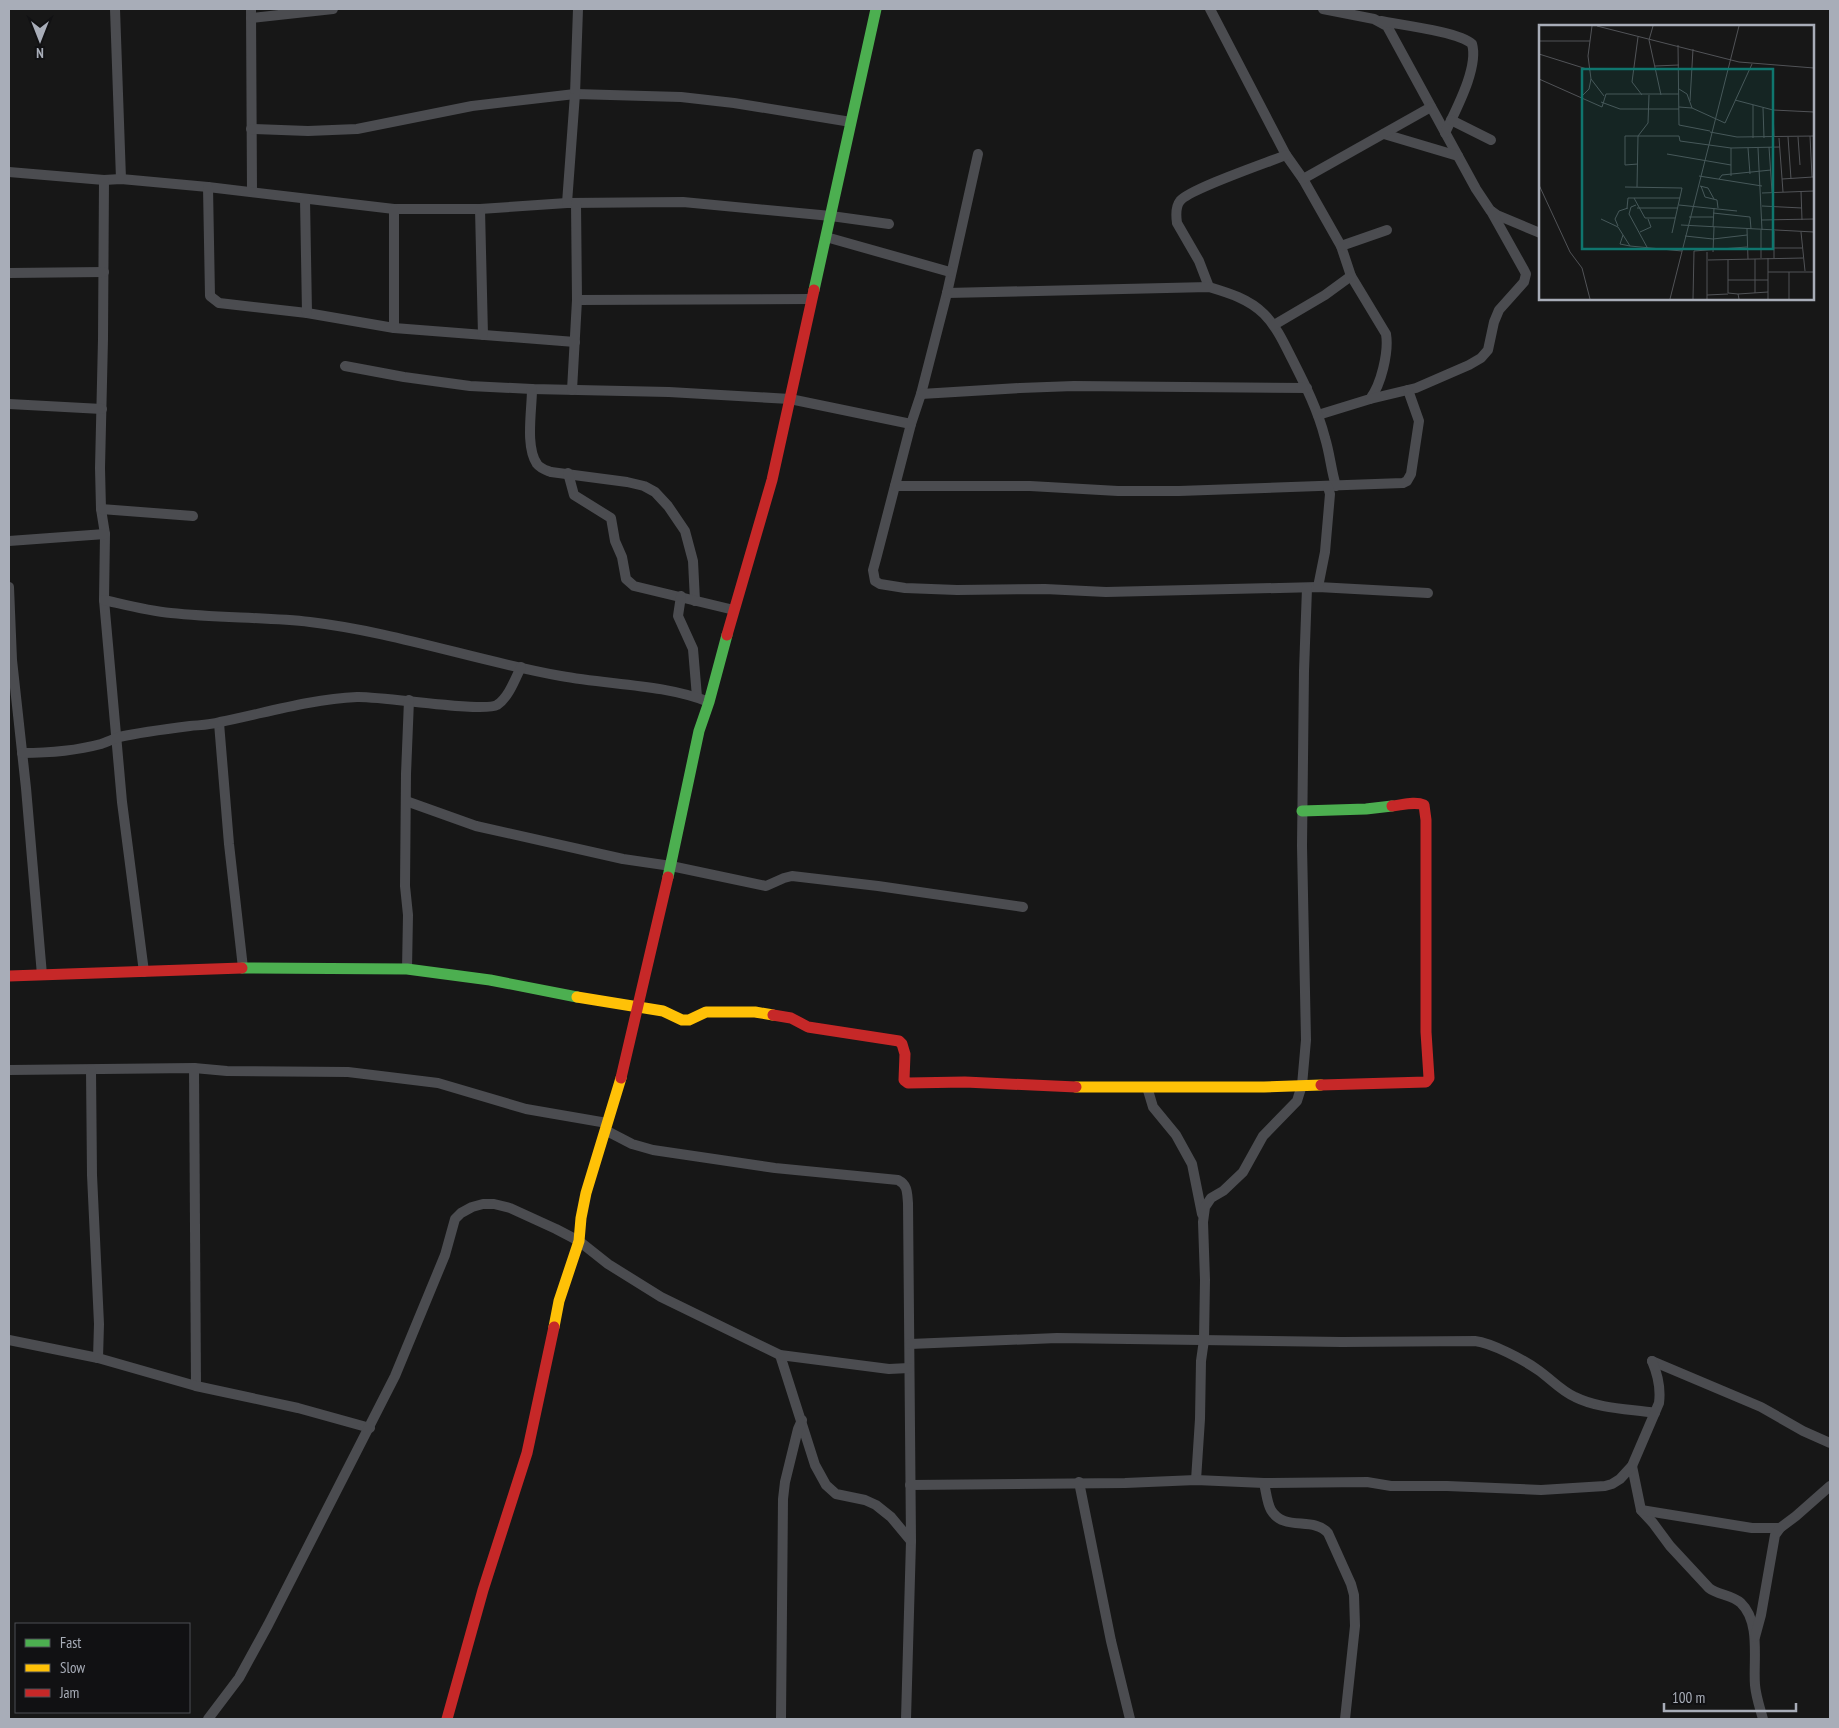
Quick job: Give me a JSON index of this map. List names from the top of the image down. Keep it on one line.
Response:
{"legend":["Fast","Slow","Jam"],"scale_bar":"100 m","north":"bottom"}
